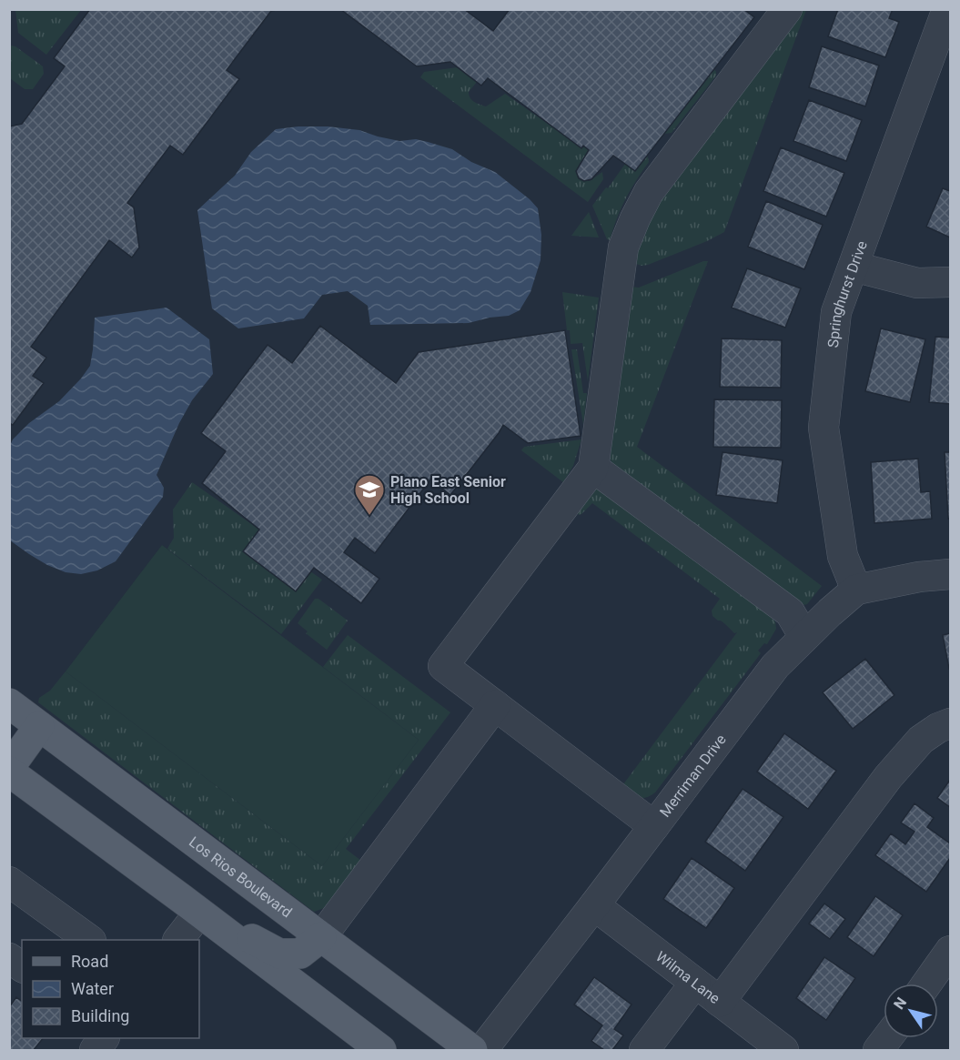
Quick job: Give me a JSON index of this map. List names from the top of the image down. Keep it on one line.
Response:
{"streets":{"main road":["Los Rios Boulevard"],"street":["Springhurst Drive","Merriman Drive","Wilma Lane"]},"crossings":[["Springhurst Drive","Merriman Drive"],["Merriman Drive","Wilma Lane"]],"places":{"school or university":["Plano East Senior High School"]},"legend":["Road","Water","Building"],"north":"top left"}
